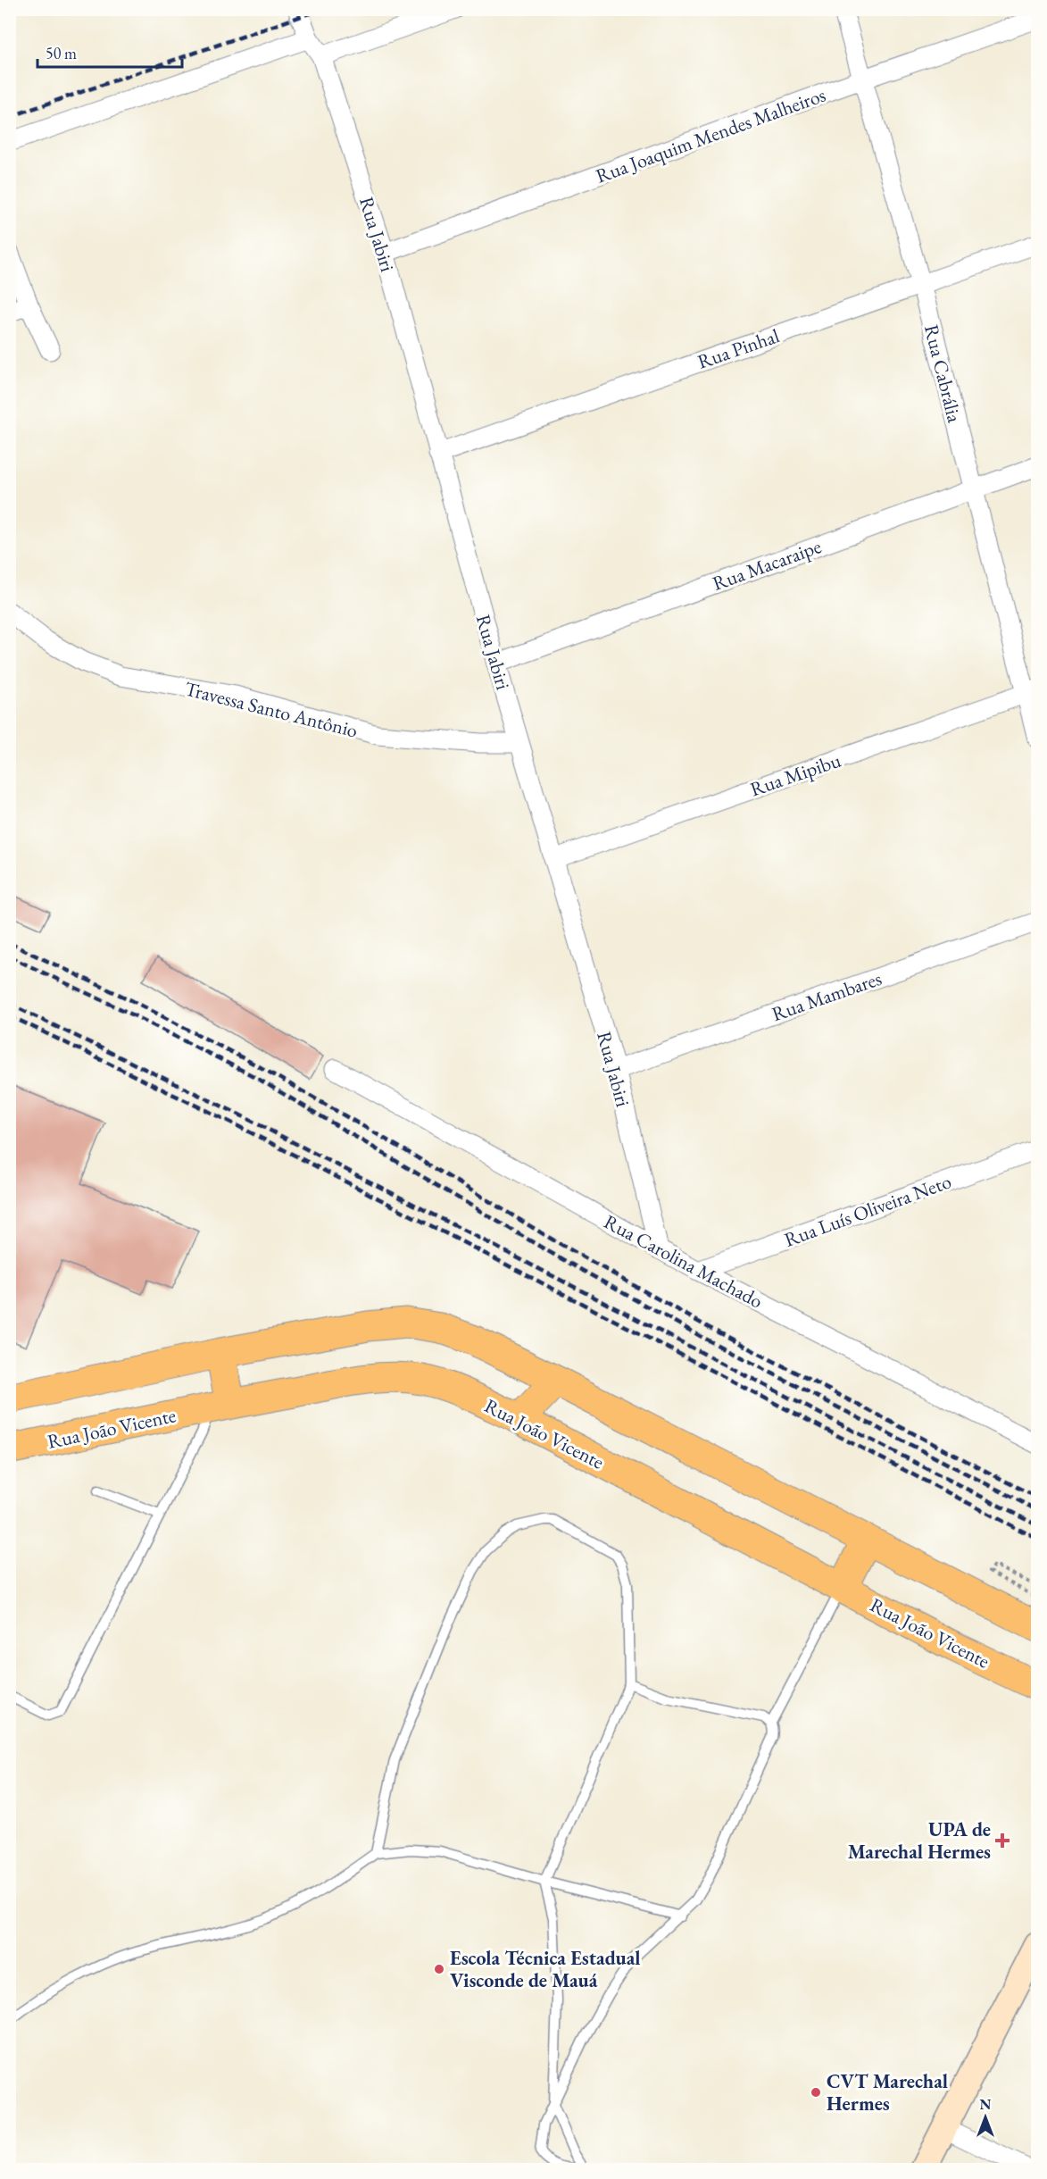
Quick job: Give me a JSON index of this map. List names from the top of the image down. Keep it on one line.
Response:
{"streets":{"main road":["Rua João Vicente"],"street":["Rua Joaquim Mendes Malheiros","Rua Jabiri","Rua Pinhal","Rua Cabrália","Rua Macaraipe","Travessa Santo Antônio","Rua Mipibu","Rua Mambares","Rua Luís Oliveira Neto","Rua Carolina Machado"]},"crossings":[["Rua Joaquim Mendes Malheiros","Rua Jabiri"],["Rua Joaquim Mendes Malheiros","Rua Cabrália"],["Rua Jabiri","Rua Pinhal"],["Rua Jabiri","Rua Macaraipe"],["Rua Jabiri","Travessa Santo Antônio"],["Rua Jabiri","Rua Mipibu"],["Rua Jabiri","Rua Mambares"],["Rua Jabiri","Rua Carolina Machado"],["Rua Pinhal","Rua Cabrália"],["Rua Cabrália","Rua Macaraipe"],["Rua Cabrália","Rua Mipibu"],["Rua Luís Oliveira Neto","Rua Carolina Machado"]],"places":{"health":["UPA de Marechal Hermes"],"other":["Escola Técnica Estadual Visconde de Mauá","CVT Marechal Hermes"]},"scale_bar":"50 m","north":"top"}
